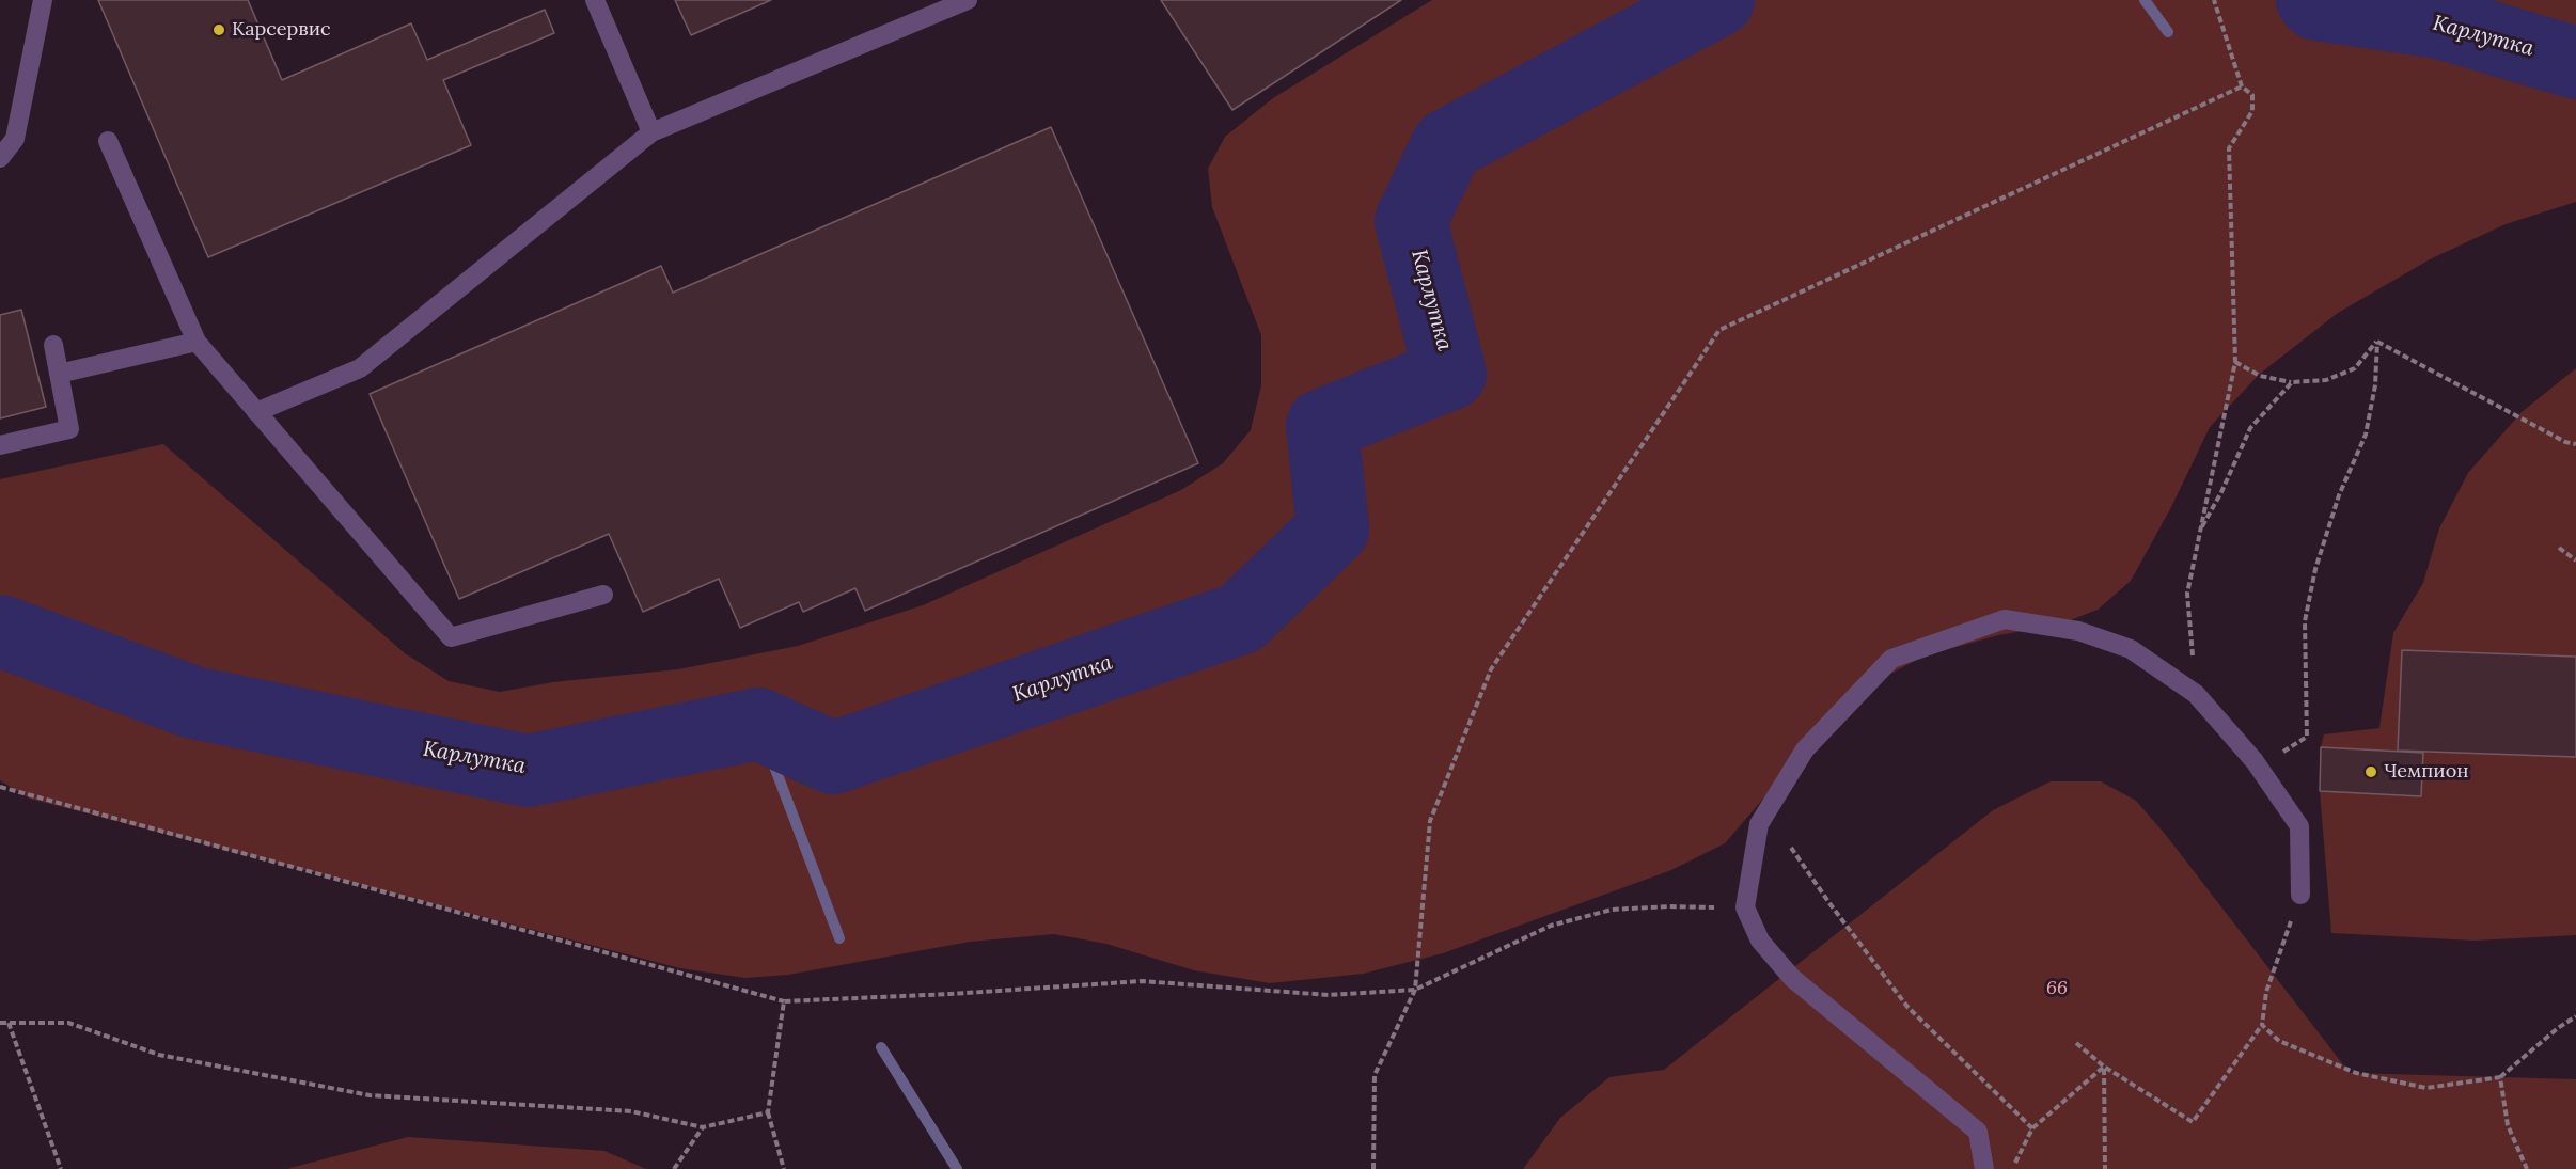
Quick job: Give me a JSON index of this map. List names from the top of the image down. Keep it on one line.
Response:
{"water":["Карлутка"],"parks":["66"],"places":["Карсервис","Чемпион"]}
